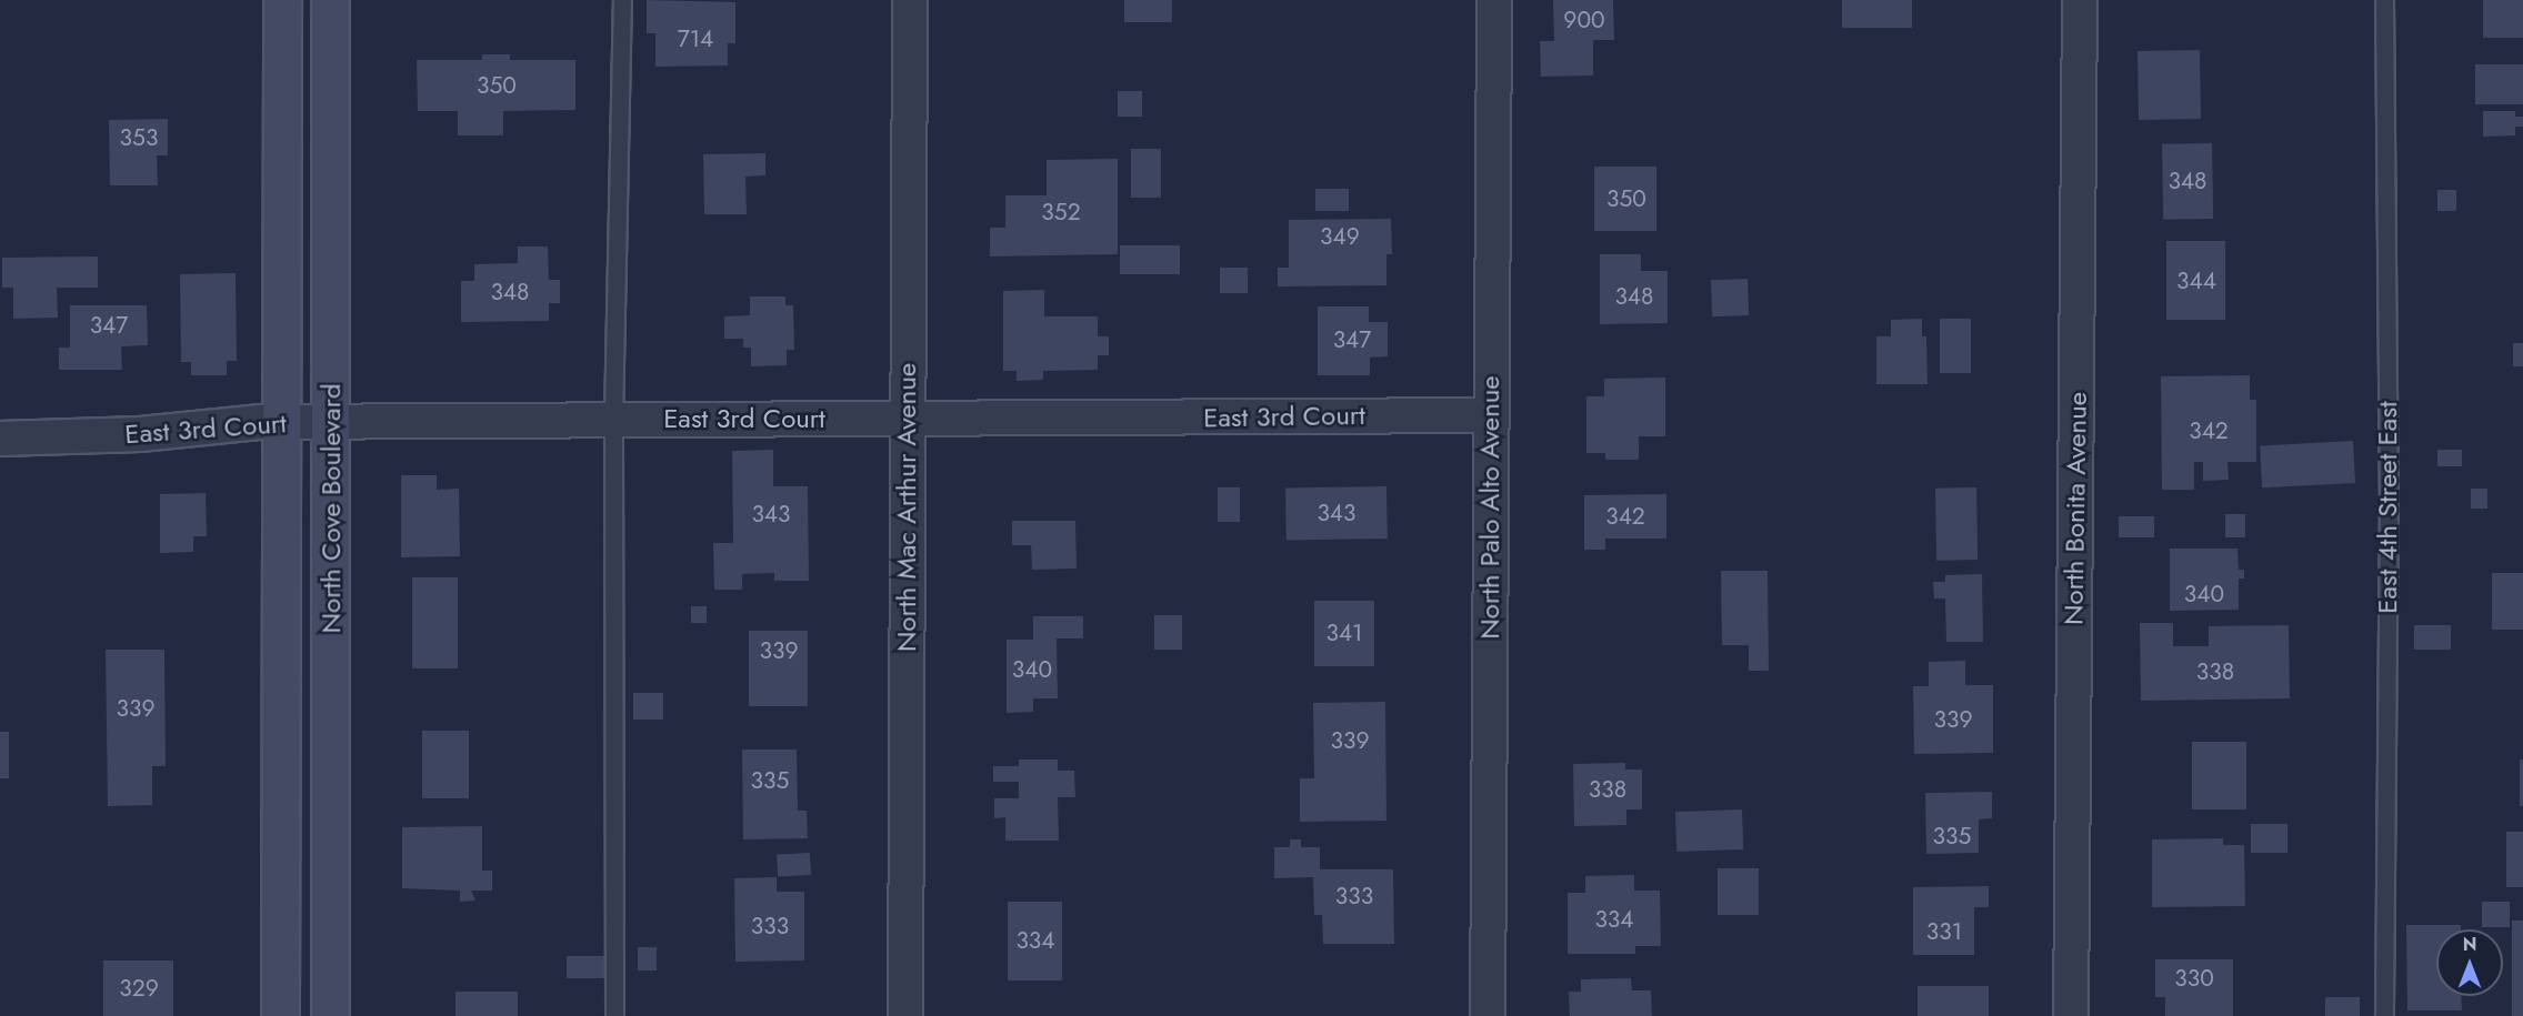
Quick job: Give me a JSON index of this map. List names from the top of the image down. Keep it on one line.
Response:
{"streets":{"street":["East 3rd Court","North Mac Arthur Avenue","North Palo Alto Avenue","North Cove Boulevard","North Bonita Avenue"],"lane":["East 4th Street East"]},"crossings":[["East 3rd Court","North Mac Arthur Avenue"],["East 3rd Court","North Palo Alto Avenue"],["East 3rd Court","North Cove Boulevard"]],"house_numbers":["900","714","350","353","348","350","352","349","344","348","348","347","347","342","343","343","342","340","341","339","340","338","339","339","339","335","338","335","333","334","333","331","334","330","329"],"north":"top"}
